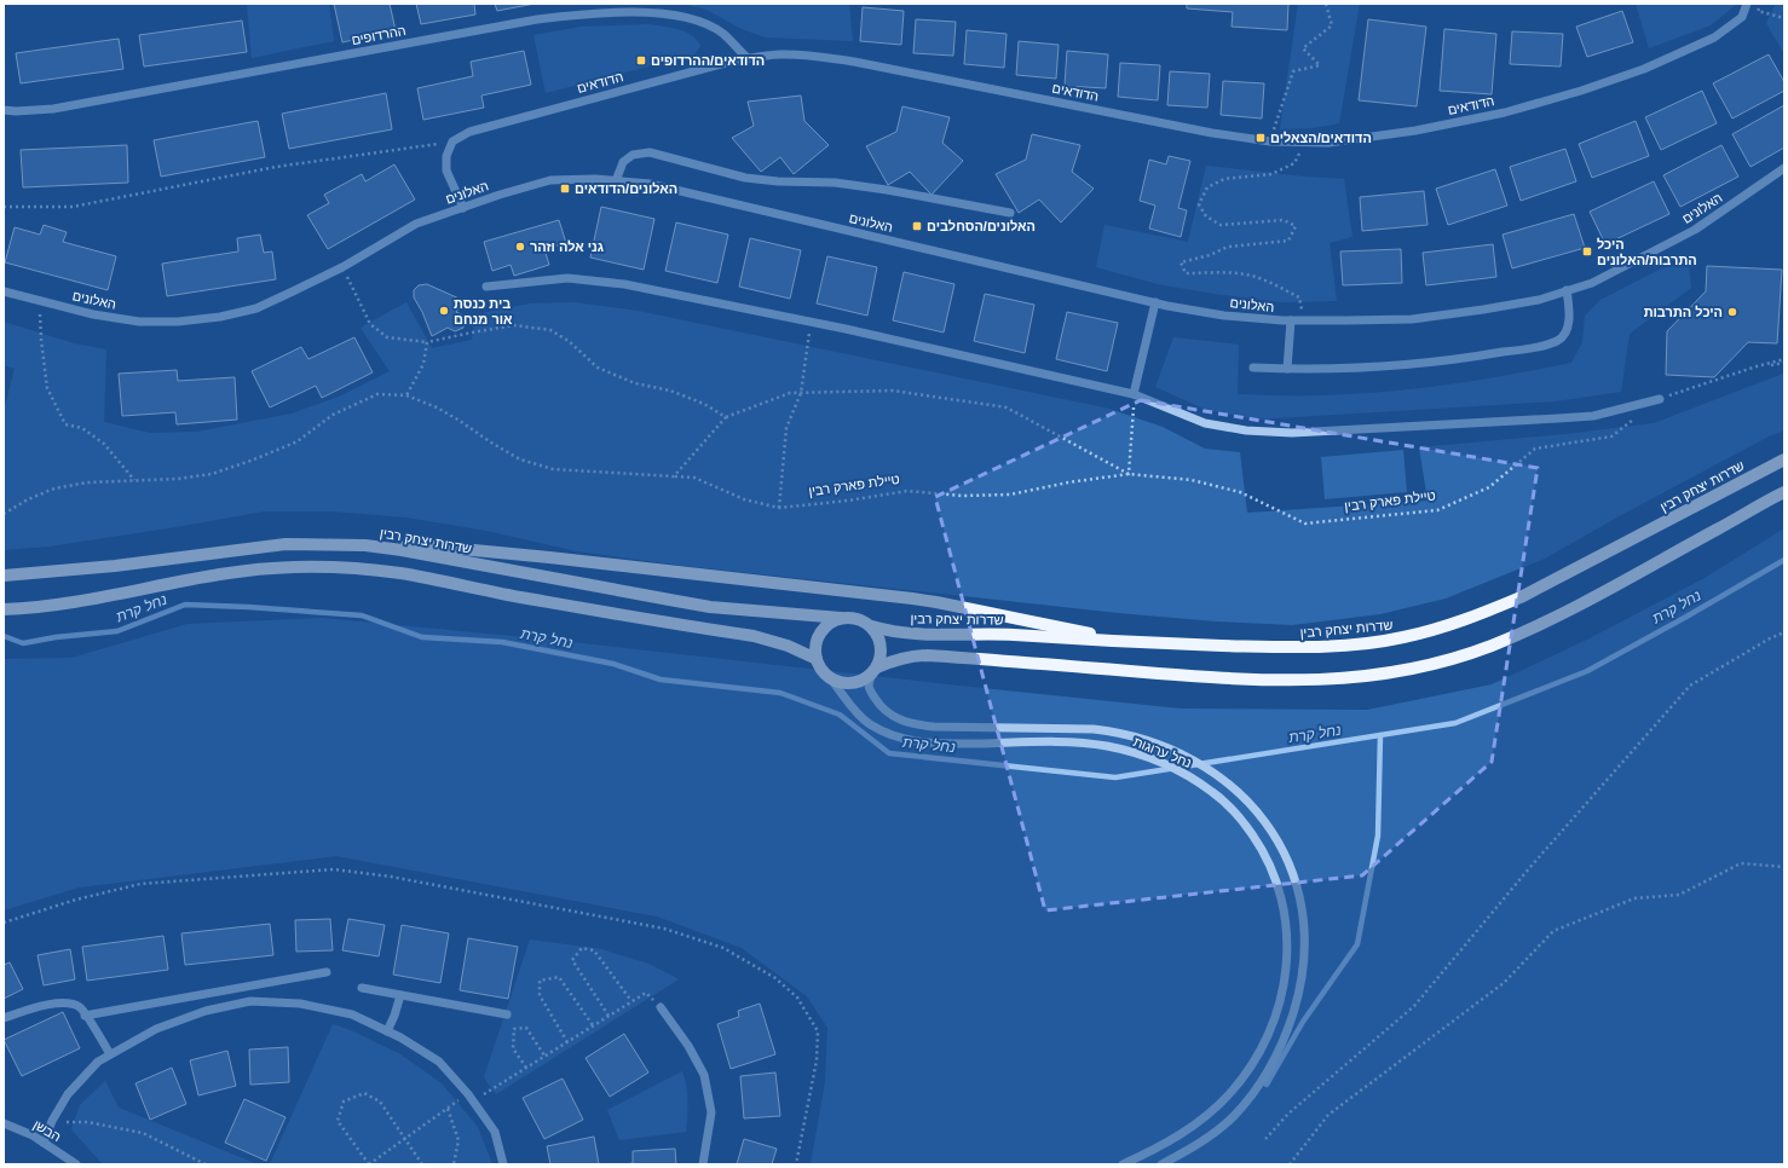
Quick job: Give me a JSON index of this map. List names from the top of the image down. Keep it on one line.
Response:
{"streets":{"main road":["שדרות יצחק רבין"],"street":["ההרדופים","הדודאים","האלונים","נחל ערוגות","הבשן"],"path":["טיילת פארק רבין"]},"crossings":[["ההרדופים","הדודאים"],["שדרות יצחק רבין","נחל ערוגות"]],"water":["נחל קרת"],"places":{"transit":["הדודאים/ההרדופים","הדודאים/הצאלים","האלונים/הדודאים","האלונים/הסחלבים","היכל התרבות/האלונים"],"other":["גני אלה וזהר","בית כנסת אור מנחם","היכל התרבות"]}}
